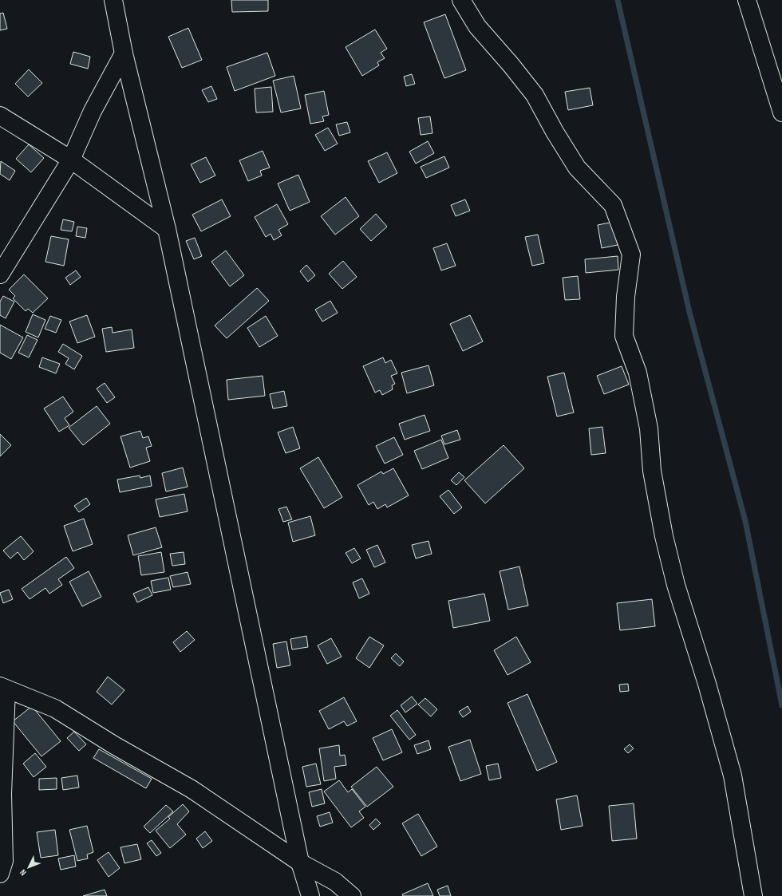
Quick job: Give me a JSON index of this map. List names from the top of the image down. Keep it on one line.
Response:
{"north":"bottom left"}
